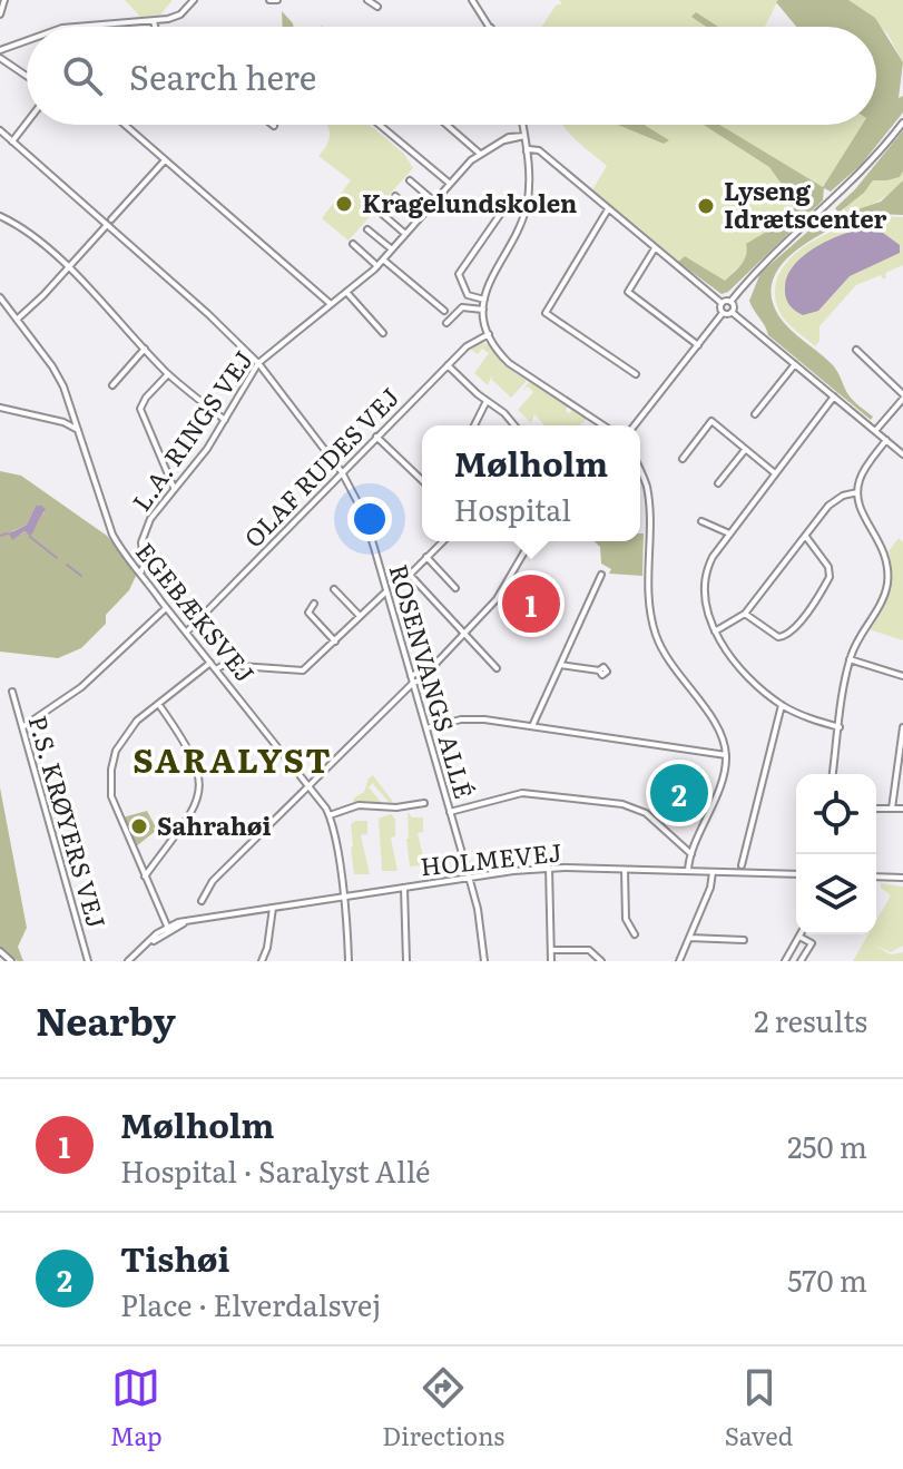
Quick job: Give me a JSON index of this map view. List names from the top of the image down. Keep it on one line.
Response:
{"streets":{"street":["L.A. RINGS VEJ","OLAF RUDES VEJ","EGEBÆKSVEJ","ROSENVANGS ALLÉ","P.S. KRØYERS VEJ","HOLMEVEJ"]},"crossings":[["L.A. RINGS VEJ","EGEBÆKSVEJ"],["L.A. RINGS VEJ","ROSENVANGS ALLÉ"],["OLAF RUDES VEJ","EGEBÆKSVEJ"],["OLAF RUDES VEJ","ROSENVANGS ALLÉ"],["EGEBÆKSVEJ","HOLMEVEJ"],["ROSENVANGS ALLÉ","HOLMEVEJ"]],"districts":["SARALYST"],"places":["Kragelundskolen","Lyseng Idrætscenter","Sahrahøi"],"page":{"search":"Search here","popup":["Mølholm","Hospital"],"pins":["1","2"],"heading":["Nearby","2 results"],"list":[{"mark":"1","name":"Mølholm","note":"Hospital · Saralyst Allé","value":"250 m"},{"mark":"2","name":"Tishøi","note":"Place · Elverdalsvej","value":"570 m"}],"nav":["Map","Directions","Saved"]}}
